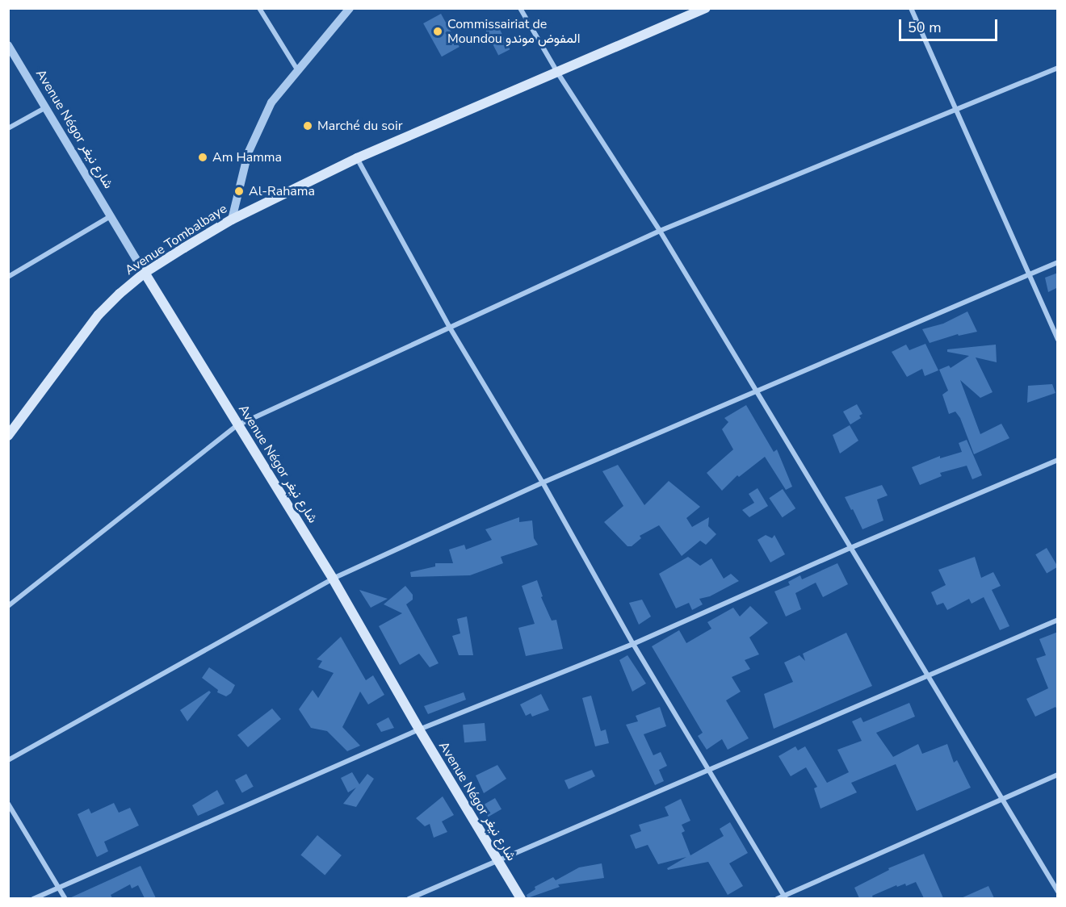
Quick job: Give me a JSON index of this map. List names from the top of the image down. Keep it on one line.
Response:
{"streets":{"main road":["Avenue Négor شارع نيغر","Avenue Tombalbaye"]},"crossings":[["Avenue Négor شارع نيغر","Avenue Tombalbaye"]],"places":["Commissairiat de Moundou المفوض موندو","Marché du soir","Am Hamma","Al-Rahama"],"scale_bar":"50 m"}
